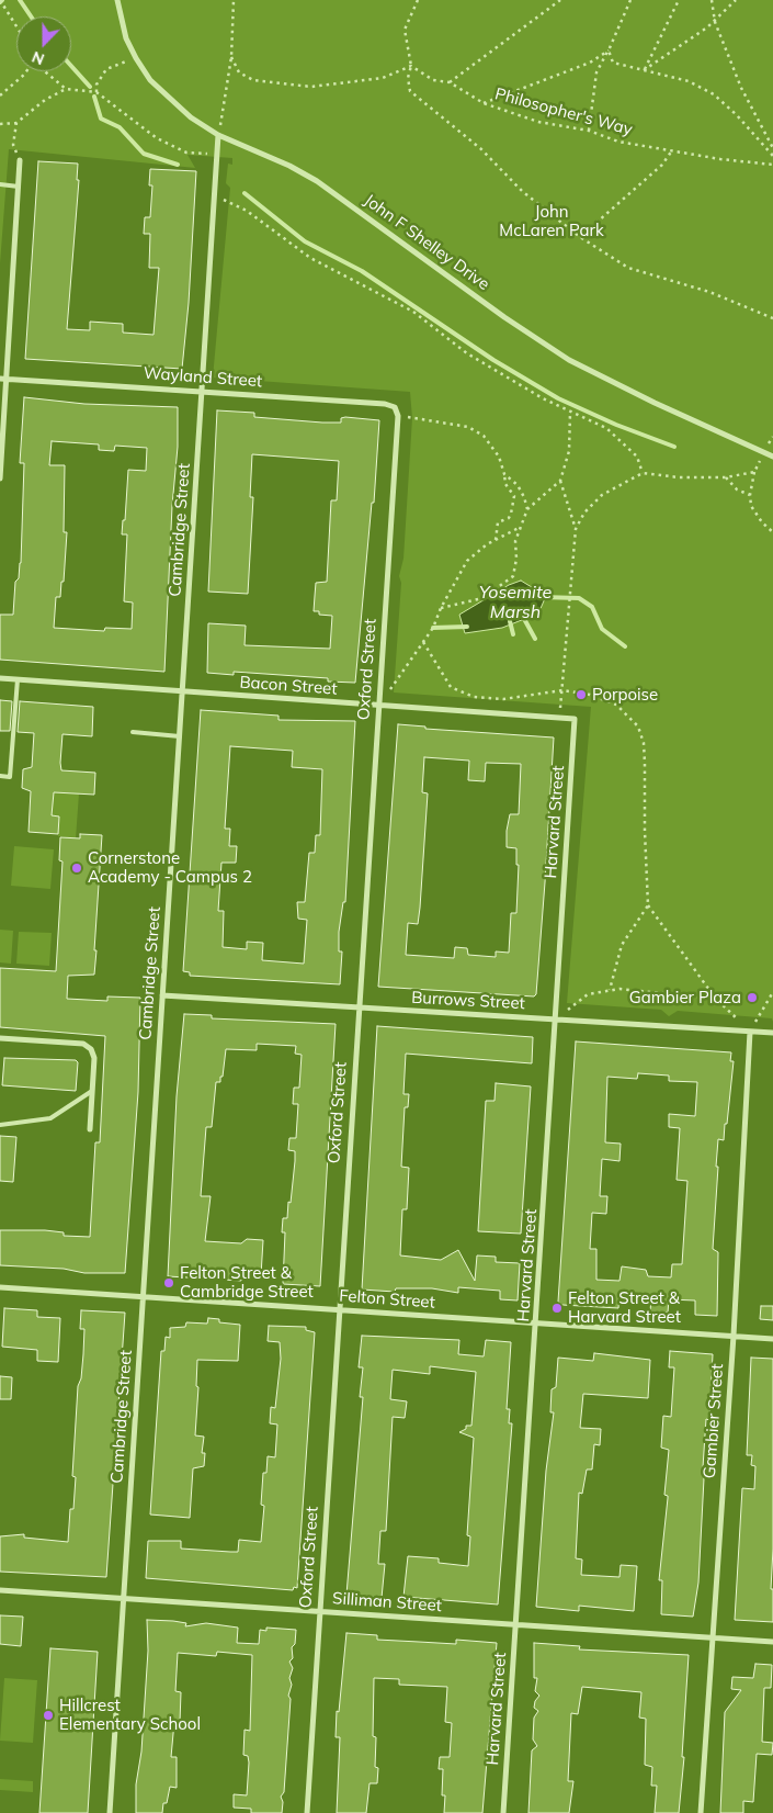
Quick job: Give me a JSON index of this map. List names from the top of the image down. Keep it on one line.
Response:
{"streets":{"street":["John F Shelley Drive","Wayland Street","Cambridge Street","Oxford Street","Bacon Street","Harvard Street","Burrows Street","Felton Street","Gambier Street","Silliman Street"],"path":["Philosopher's Way"]},"crossings":[["John F Shelley Drive","Cambridge Street"],["Wayland Street","Cambridge Street"],["Wayland Street","Oxford Street"],["Cambridge Street","Bacon Street"],["Cambridge Street","Burrows Street"],["Cambridge Street","Felton Street"],["Cambridge Street","Silliman Street"],["Oxford Street","Bacon Street"],["Oxford Street","Burrows Street"],["Oxford Street","Felton Street"],["Oxford Street","Silliman Street"],["Bacon Street","Harvard Street"],["Harvard Street","Burrows Street"],["Harvard Street","Felton Street"],["Harvard Street","Silliman Street"],["Burrows Street","Gambier Street"],["Felton Street","Gambier Street"],["Gambier Street","Silliman Street"]],"water":["Yosemite Marsh"],"parks":["John McLaren Park"],"places":["Porpoise","Cornerstone Academy - Campus 2","Gambier Plaza","Felton Street & Cambridge Street","Felton Street & Harvard Street","Hillcrest Elementary School"],"north":"bottom"}
